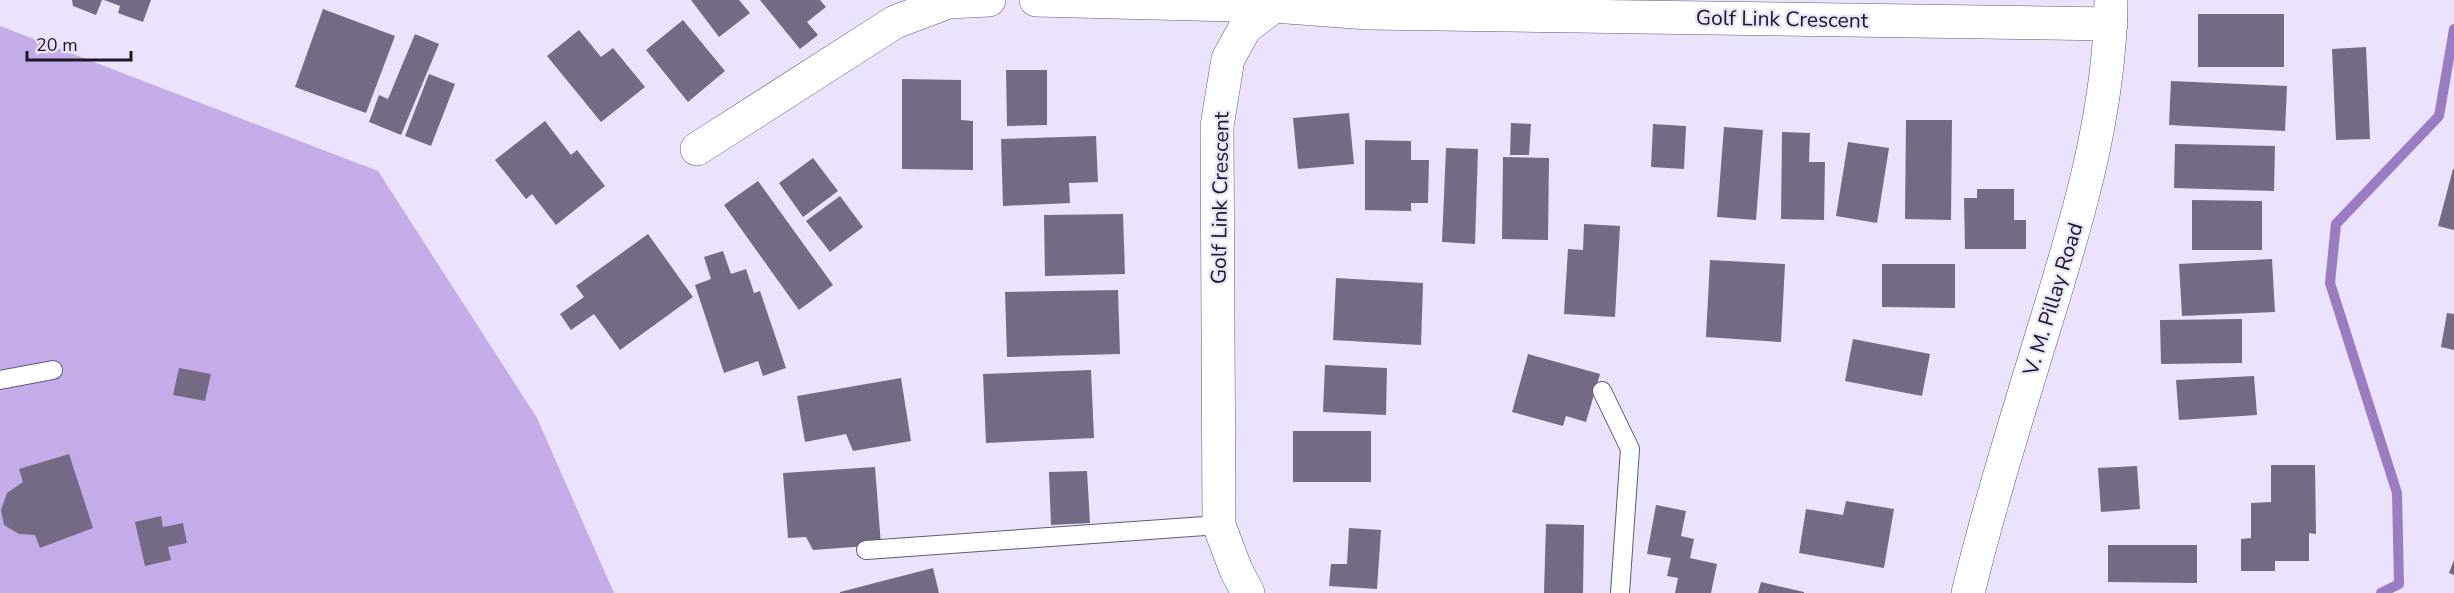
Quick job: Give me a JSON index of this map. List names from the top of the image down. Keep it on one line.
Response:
{"streets":{"street":["Golf Link Crescent","V. M. Pillay Road"]},"crossings":[["Golf Link Crescent","V. M. Pillay Road"]],"scale_bar":"20 m"}
